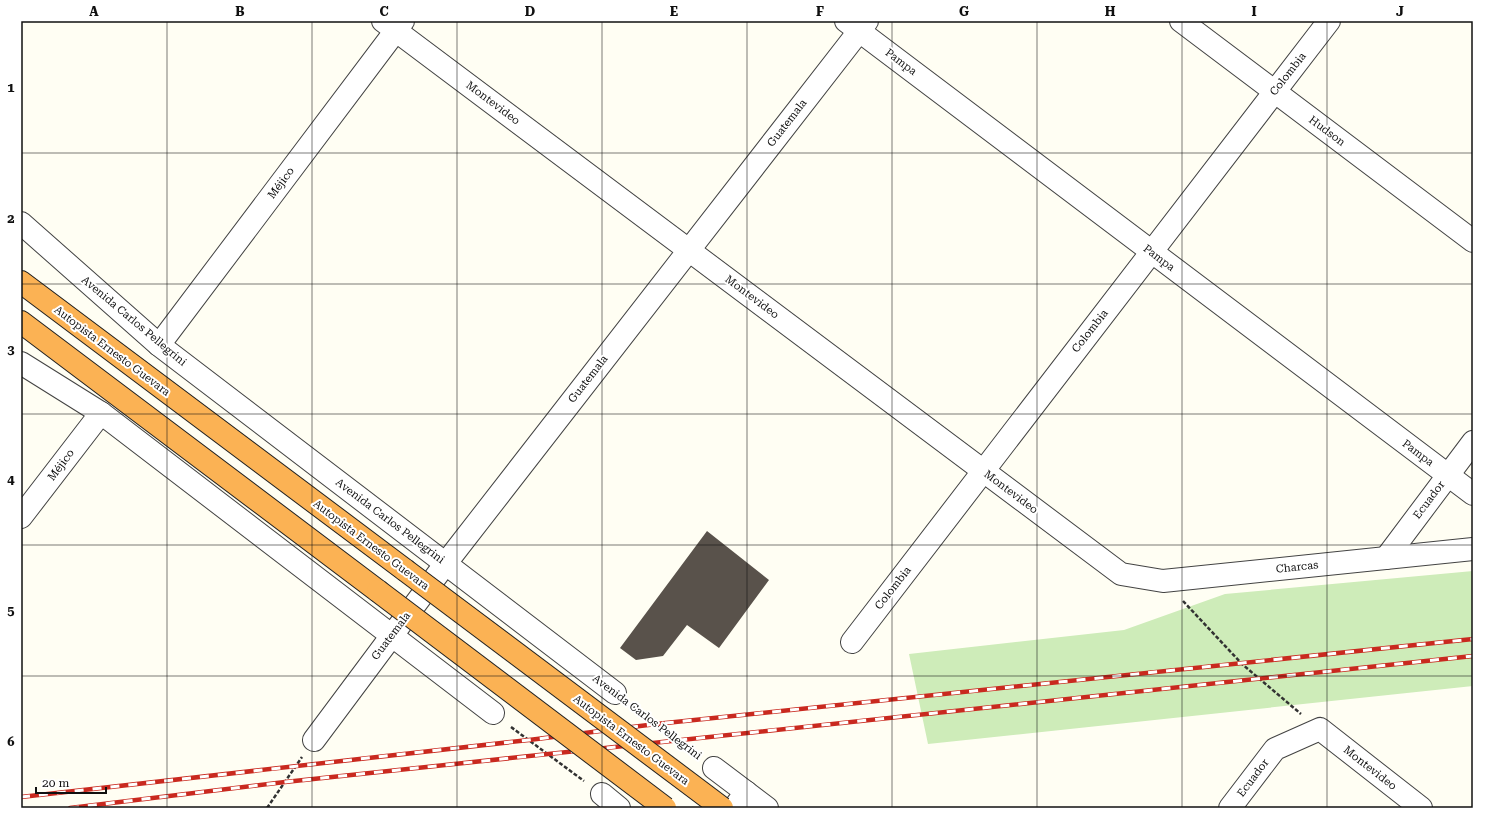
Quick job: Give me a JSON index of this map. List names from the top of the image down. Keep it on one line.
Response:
{"streets":{"highway":["Autopista Ernesto Guevara"],"street":["Pampa","Colombia","Montevideo","Guatemala","Hudson","Méjico","Avenida Carlos Pellegrini","Ecuador","Charcas"]},"crossings":[["Pampa","Colombia"],["Pampa","Guatemala"],["Pampa","Ecuador"],["Colombia","Montevideo"],["Colombia","Hudson"],["Montevideo","Guatemala"],["Montevideo","Méjico"],["Montevideo","Ecuador"],["Montevideo","Charcas"],["Guatemala","Avenida Carlos Pellegrini"],["Méjico","Avenida Carlos Pellegrini"],["Ecuador","Charcas"]],"scale_bar":"20 m","grid":{"columns":["A","B","C","D","E","F","G","H","I","J"],"rows":["1","2","3","4","5","6"]}}
